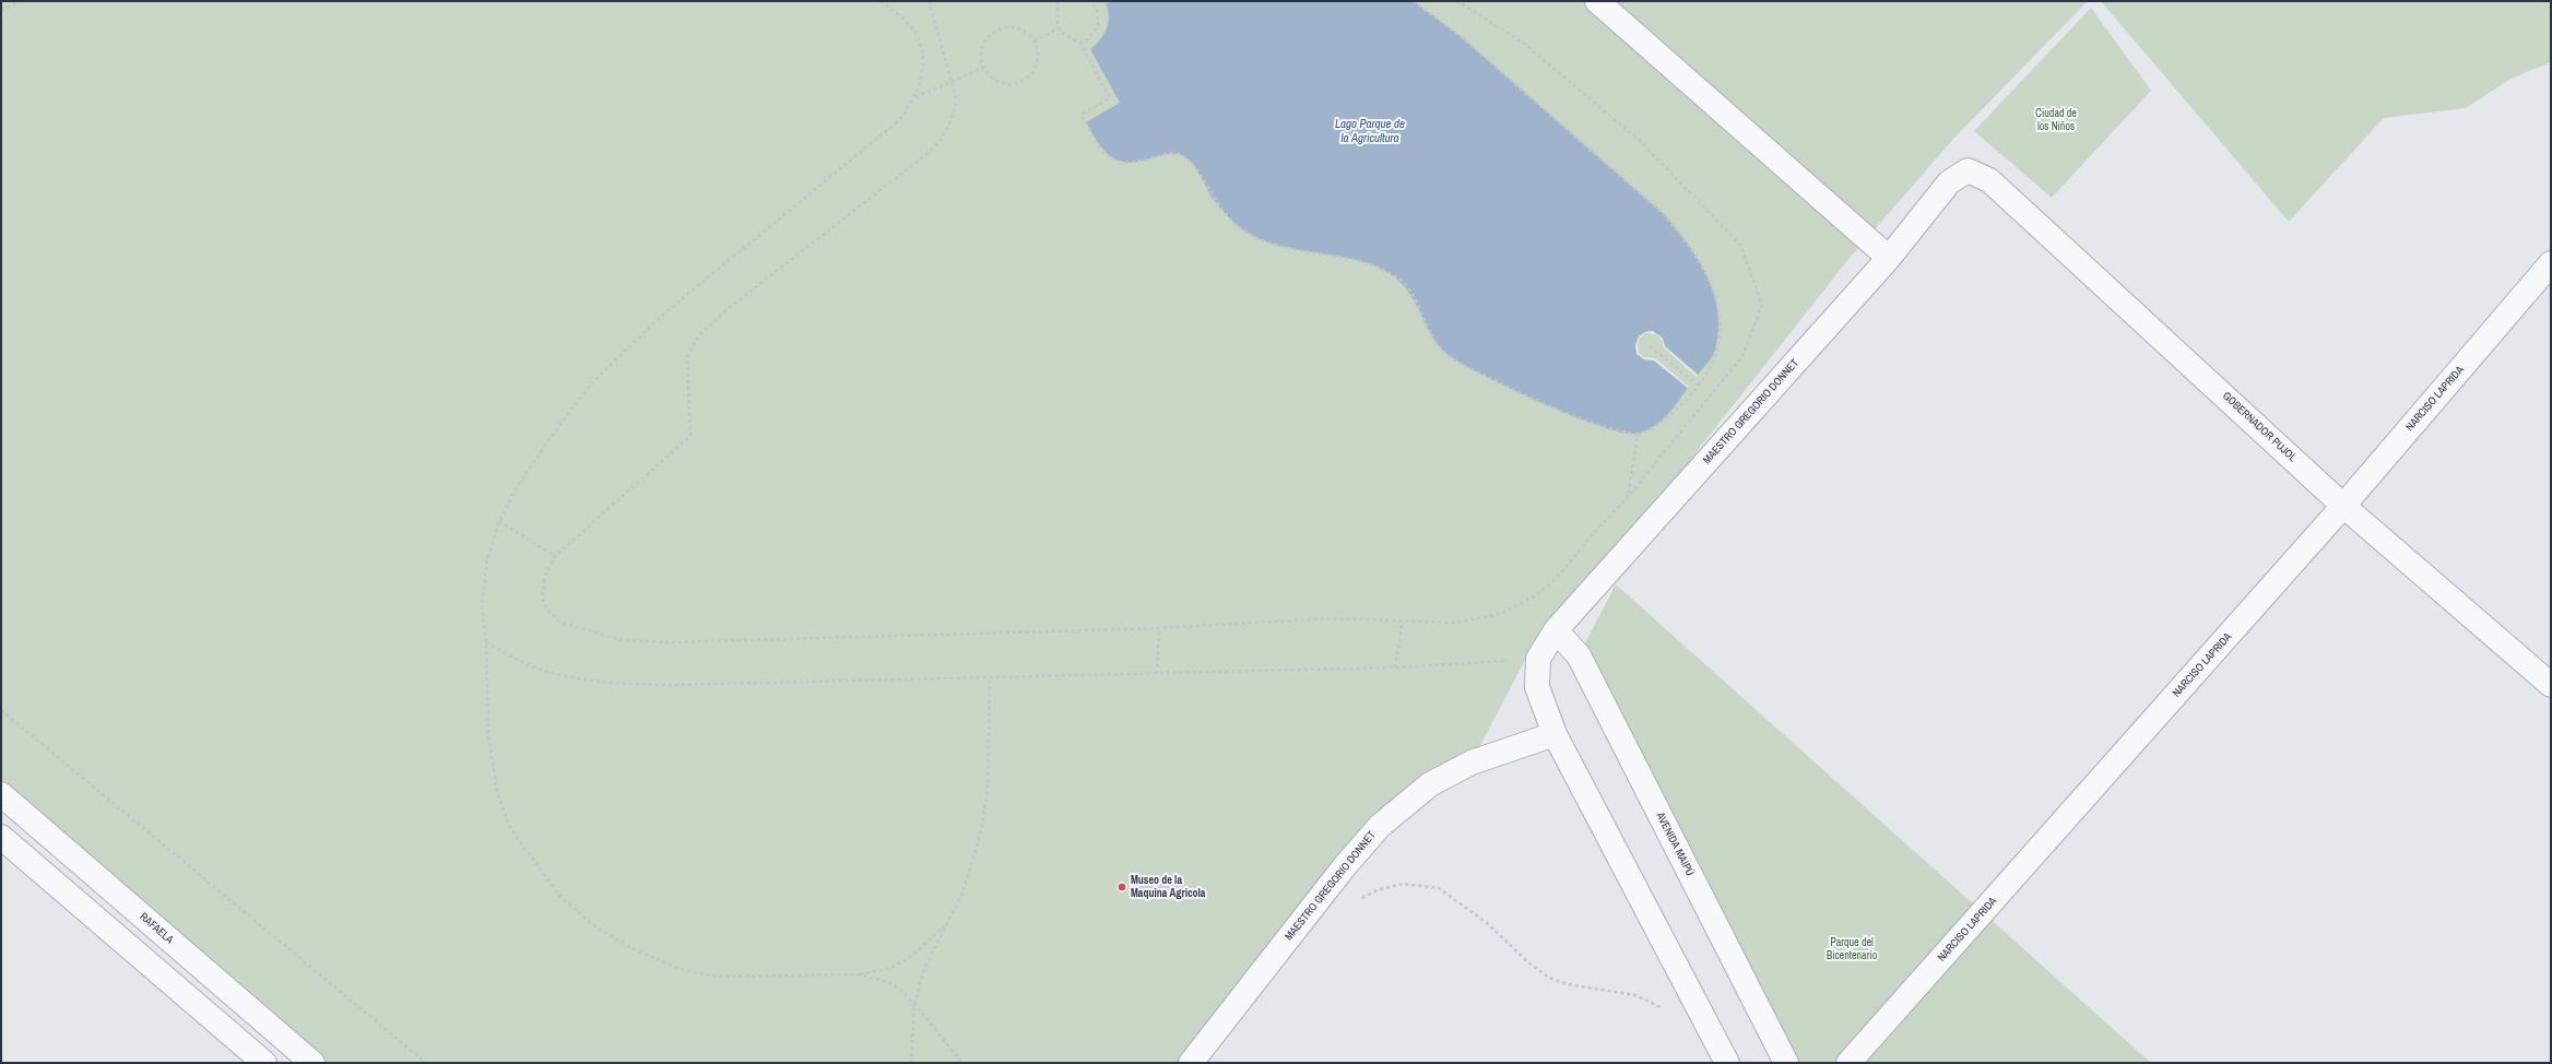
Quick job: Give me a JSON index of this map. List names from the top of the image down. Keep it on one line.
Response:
{"streets":{"street":["NARCISO LAPRIDA","MAESTRO GREGORIO DONNET","GOBERNADOR PUJOL","AVENIDA MAIPÚ","RAFAELA"]},"crossings":[["NARCISO LAPRIDA","GOBERNADOR PUJOL"],["MAESTRO GREGORIO DONNET","GOBERNADOR PUJOL"],["MAESTRO GREGORIO DONNET","AVENIDA MAIPÚ"]],"water":["Lago Parque de la Agricultura"],"parks":["Ciudad de los Niños","Parque del Bicentenario"],"places":["Museo de la Maquina Agricola"]}
